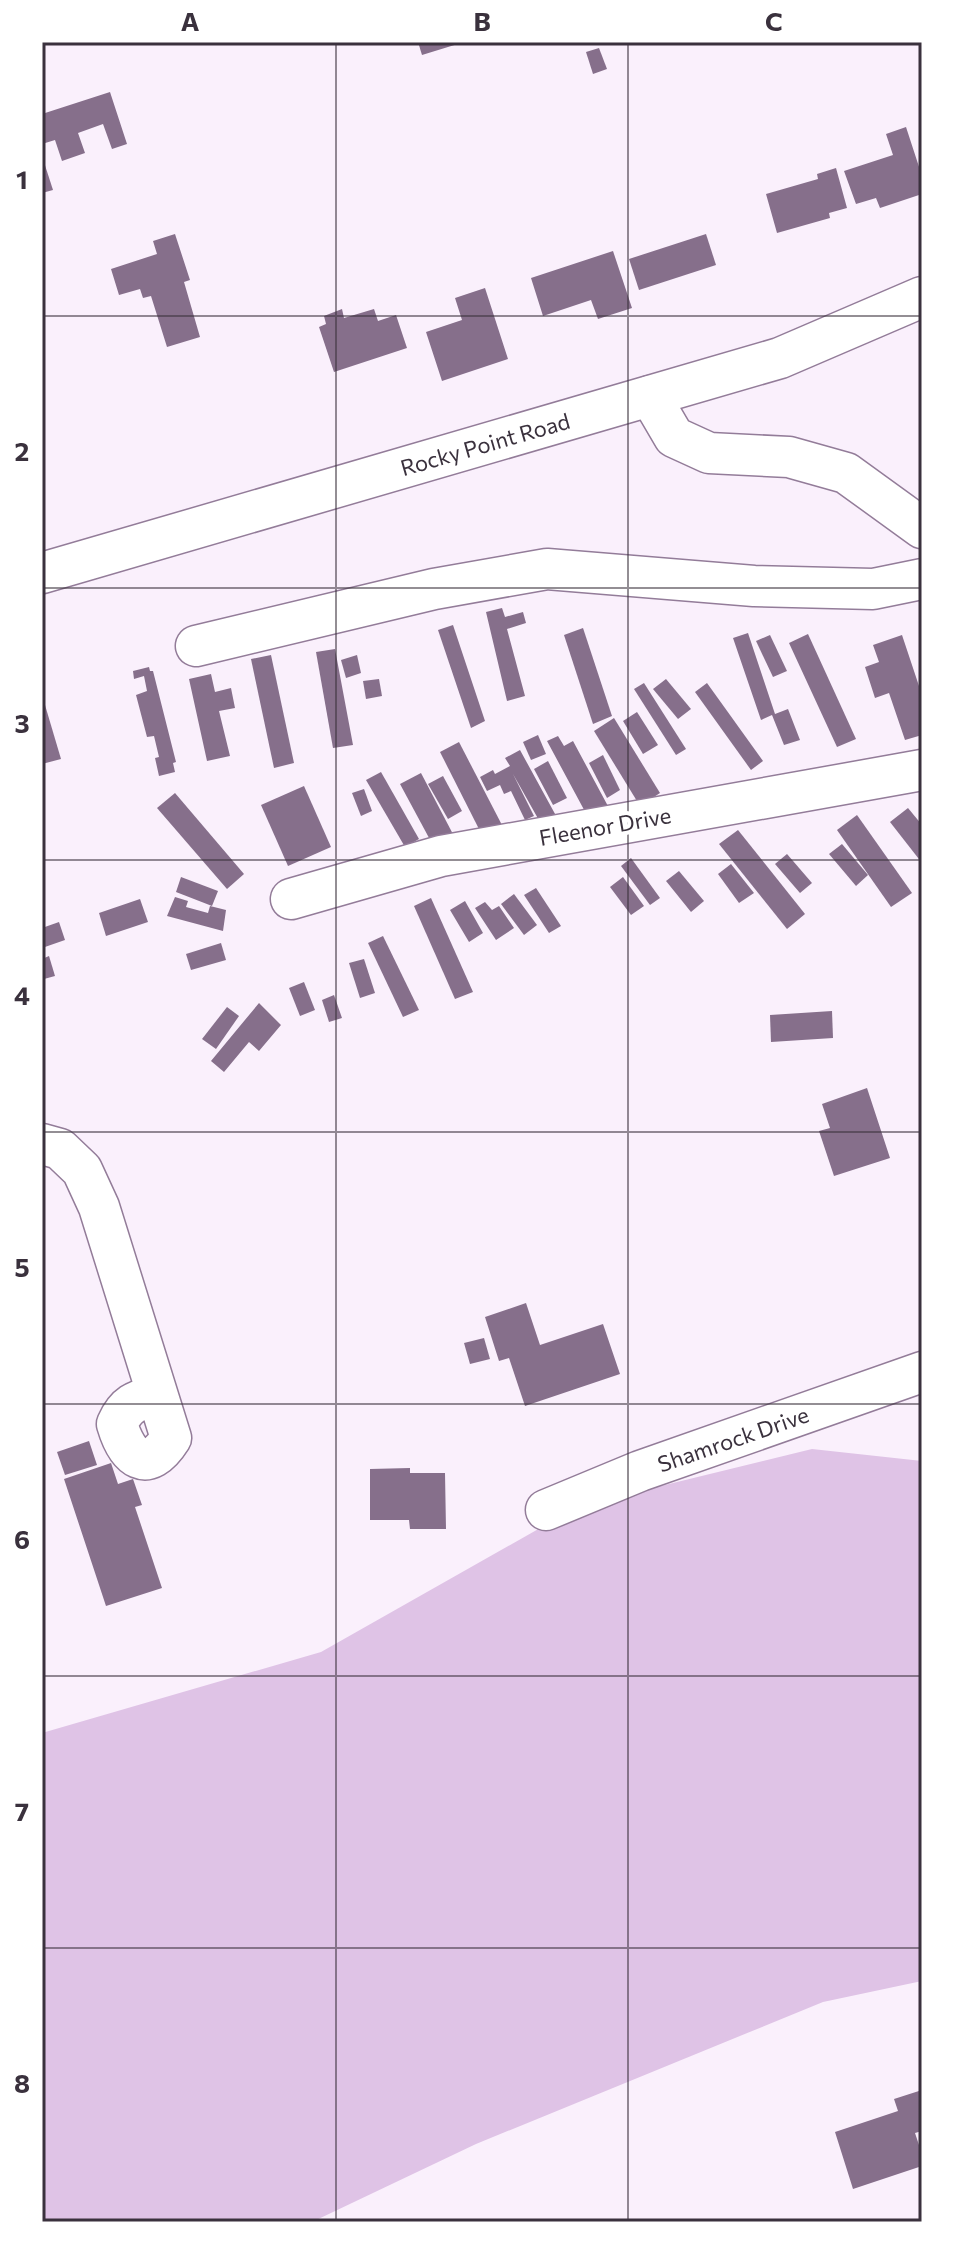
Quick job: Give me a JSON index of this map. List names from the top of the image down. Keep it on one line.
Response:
{"streets":{"street":["Rocky Point Road","Fleenor Drive","Shamrock Drive"]},"grid":{"columns":["A","B","C"],"rows":["1","2","3","4","5","6","7","8"]}}
